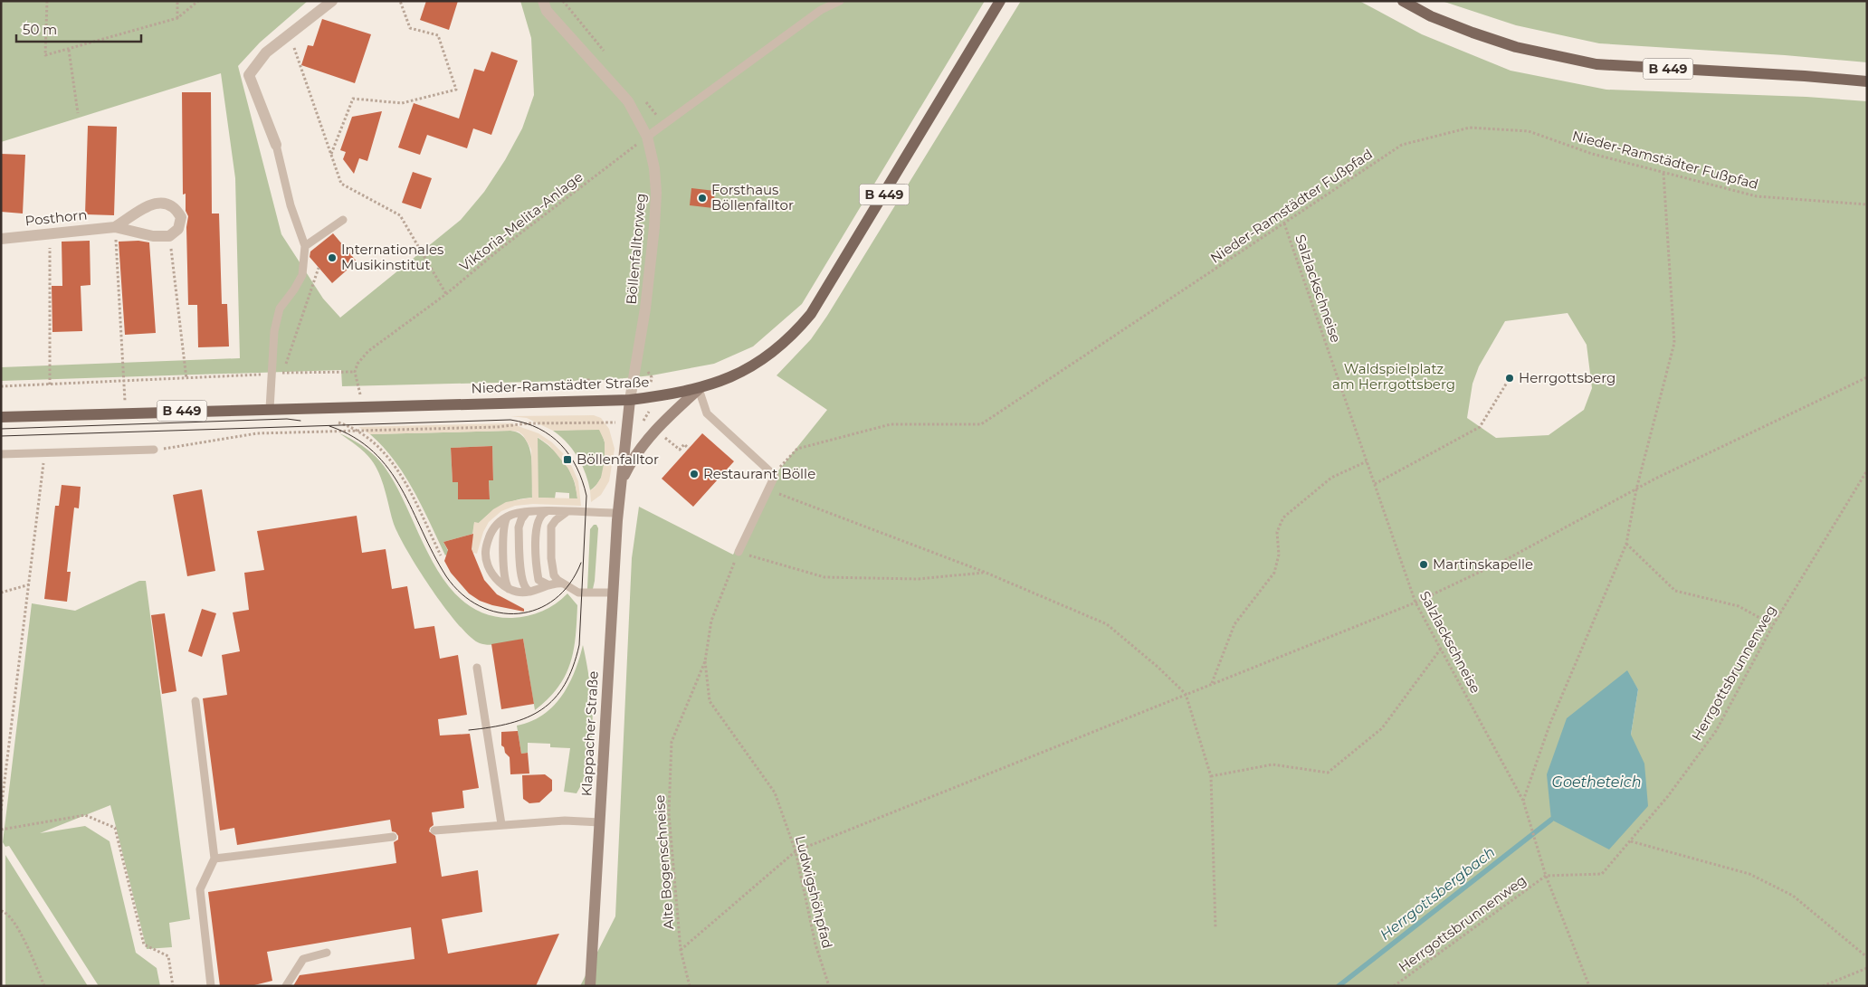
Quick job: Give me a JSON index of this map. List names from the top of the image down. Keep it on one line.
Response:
{"streets":{"main road":["B 449","Nieder-Ramstädter Straße","Klappacher Straße"],"street":["Posthorn","Böllenfalltorweg"],"path":["Nieder-Ramstädter Fußpfad","Viktoria-Melita-Anlage","Salzlackschneise","Herrgottsbrunnenweg","Alte Bogenschneise","Ludwigshöhpfad"]},"crossings":[["Nieder-Ramstädter Fußpfad","Salzlackschneise"],["Viktoria-Melita-Anlage","Böllenfalltorweg"],["Böllenfalltorweg","Nieder-Ramstädter Straße"],["Böllenfalltorweg","Klappacher Straße"],["Salzlackschneise","Herrgottsbrunnenweg"],["Nieder-Ramstädter Straße","Klappacher Straße"],["Alte Bogenschneise","Ludwigshöhpfad"]],"water":["Goetheteich","Herrgottsbergbach"],"parks":["Waldspielplatz am Herrgottsberg"],"places":{"other":["Forsthaus Böllenfalltor","Internationales Musikinstitut","Herrgottsberg","Restaurant Bölle","Martinskapelle"],"transit":["Böllenfalltor"]},"scale_bar":"50 m"}
